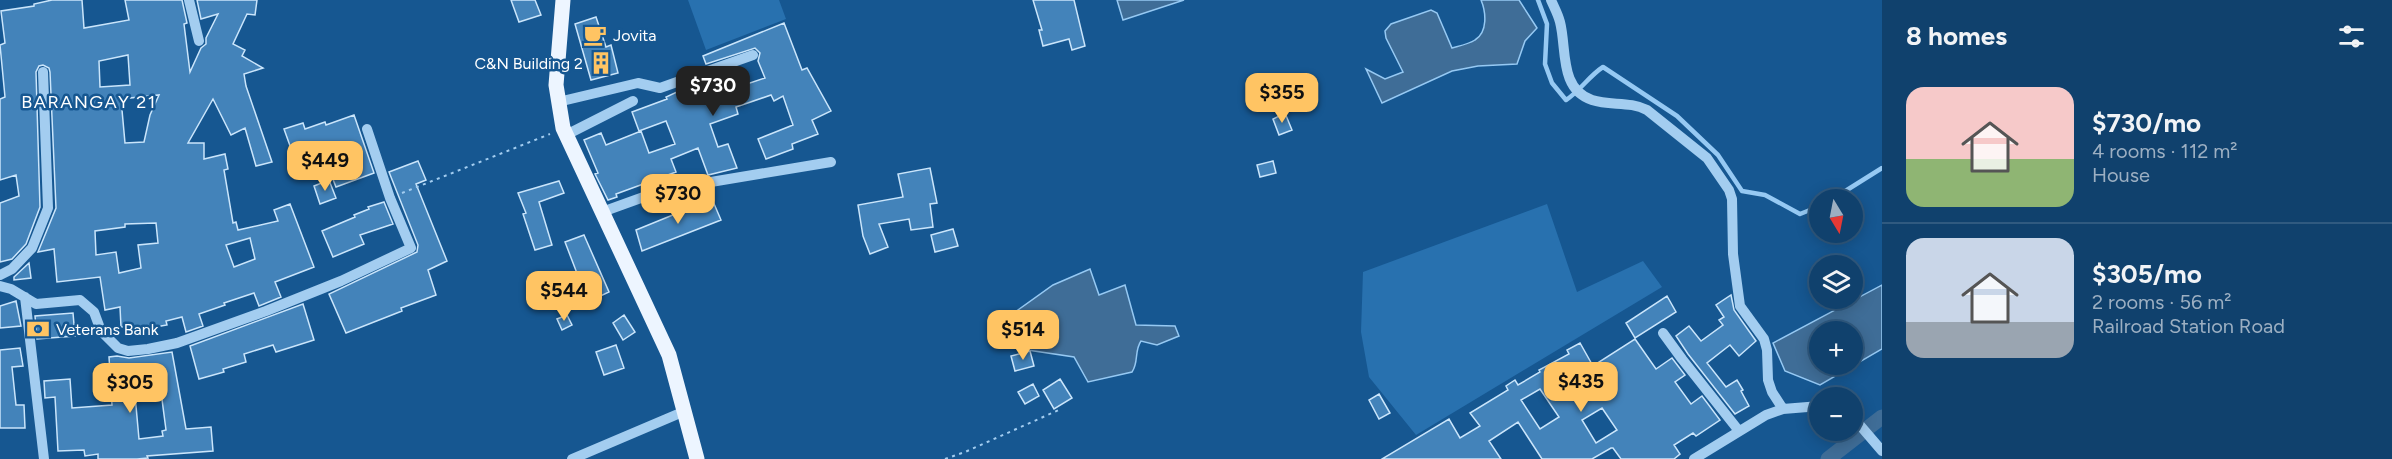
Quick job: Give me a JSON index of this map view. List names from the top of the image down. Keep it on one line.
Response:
{"districts":["BARANGAY 21"],"places":{"cafe":["Jovita"],"building":["C&N Building 2"],"bank":["Veterans Bank"]},"north":"bottom","page":{"heading":"8 homes","price":["$730","$355","$449","$730","$544","$514","$435","$305"],"list":[{"name":"$730/mo","note":"4 rooms · 112 m² · House"},{"name":"$305/mo","note":"2 rooms · 56 m² · Railroad Station Road"}],"map_buttons":["+","−"]}}
